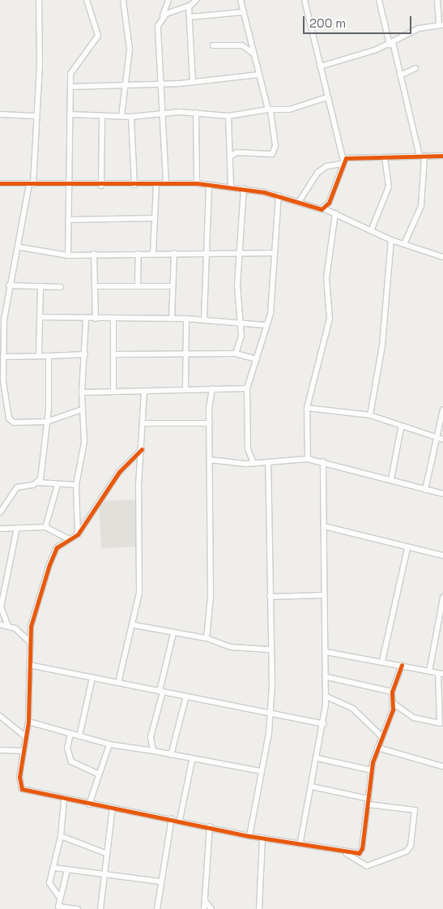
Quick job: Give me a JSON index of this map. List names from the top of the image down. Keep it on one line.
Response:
{"scale_bar":"200 m"}
